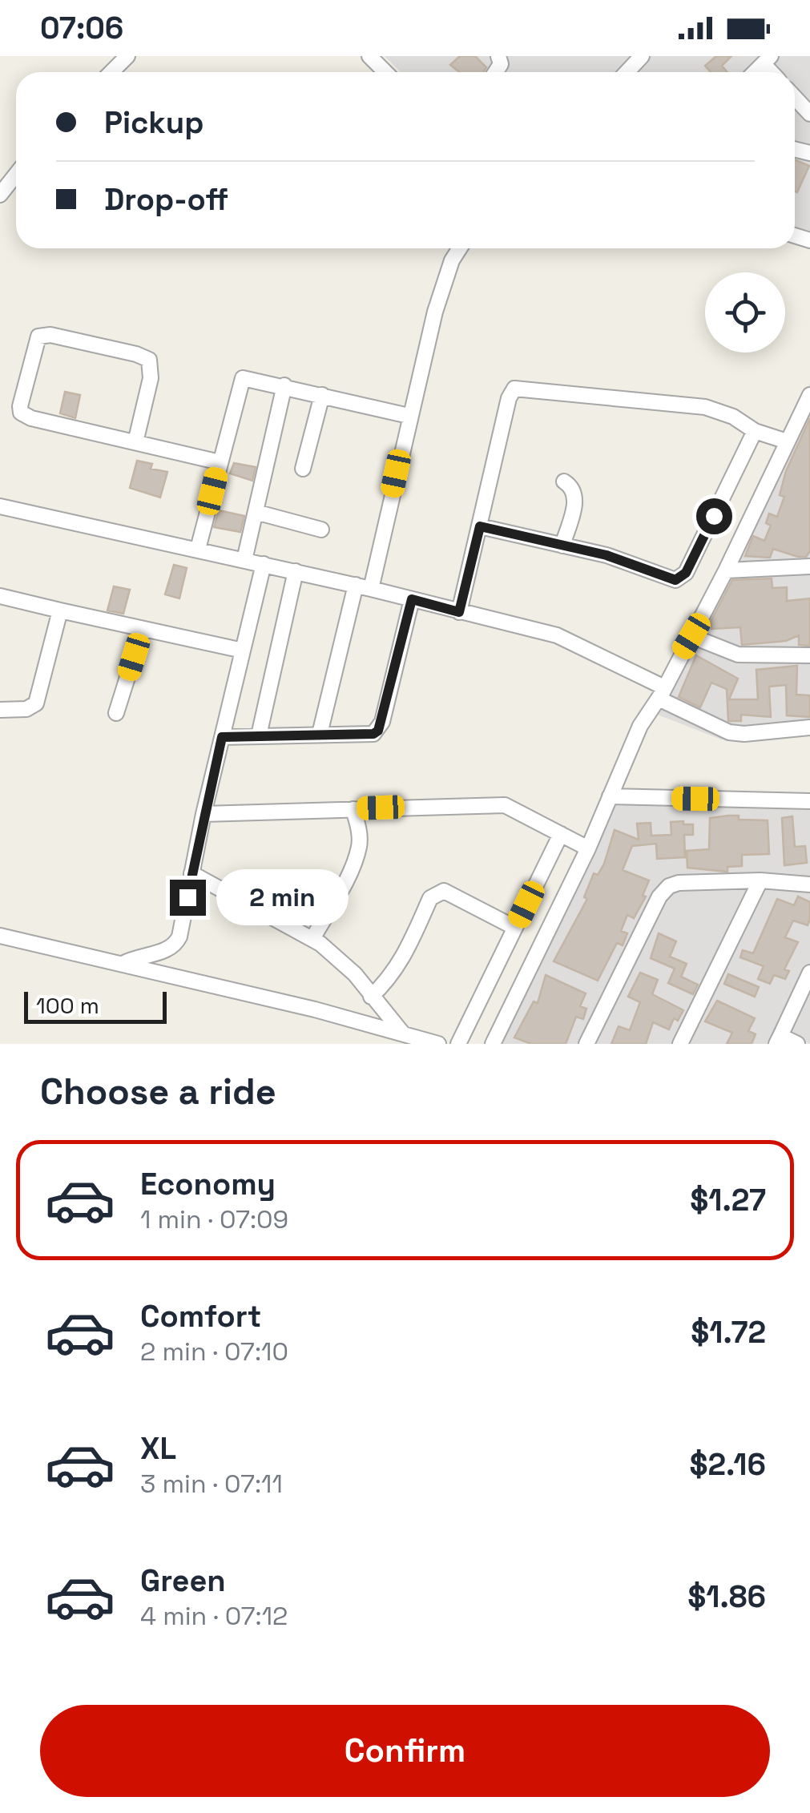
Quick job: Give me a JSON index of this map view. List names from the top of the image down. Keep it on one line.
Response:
{"scale_bar":"100 m","page":{"status":"07:06","banner":["Pickup","Drop-off"],"bubble":"2 min","scale":"100 m","heading":"Choose a ride","list":[{"name":"Economy","note":"1 min · 07:09","value":"$1.27"},{"name":"Comfort","note":"2 min · 07:10","value":"$1.72"},{"name":"XL","note":"3 min · 07:11","value":"$2.16"},{"name":"Green","note":"4 min · 07:12","value":"$1.86"}],"buttons":"Confirm"}}
